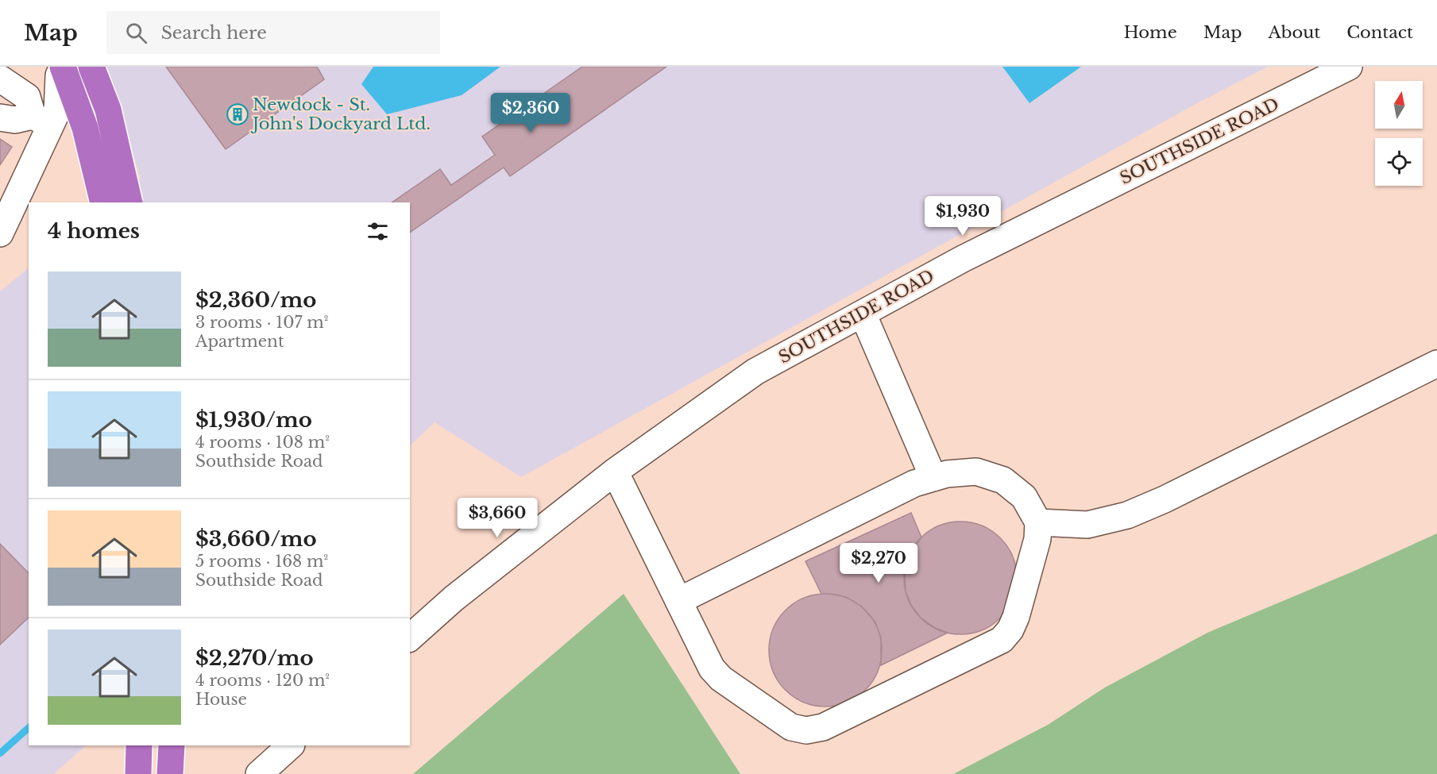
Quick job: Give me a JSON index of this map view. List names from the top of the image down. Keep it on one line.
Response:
{"streets":{"street":["SOUTHSIDE ROAD"]},"places":{"building":["Newdock - St. John's Dockyard Ltd."]},"north":"top","page":{"header":"Map","search":"Search here","nav":["Home","Map","About","Contact"],"price":["$2,360","$1,930","$3,660","$2,270"],"heading":"4 homes","list":[{"name":"$2,360/mo","note":"3 rooms · 107 m² · Apartment"},{"name":"$1,930/mo","note":"4 rooms · 108 m² · Southside Road"},{"name":"$3,660/mo","note":"5 rooms · 168 m² · Southside Road"},{"name":"$2,270/mo","note":"4 rooms · 120 m² · House"}]}}
